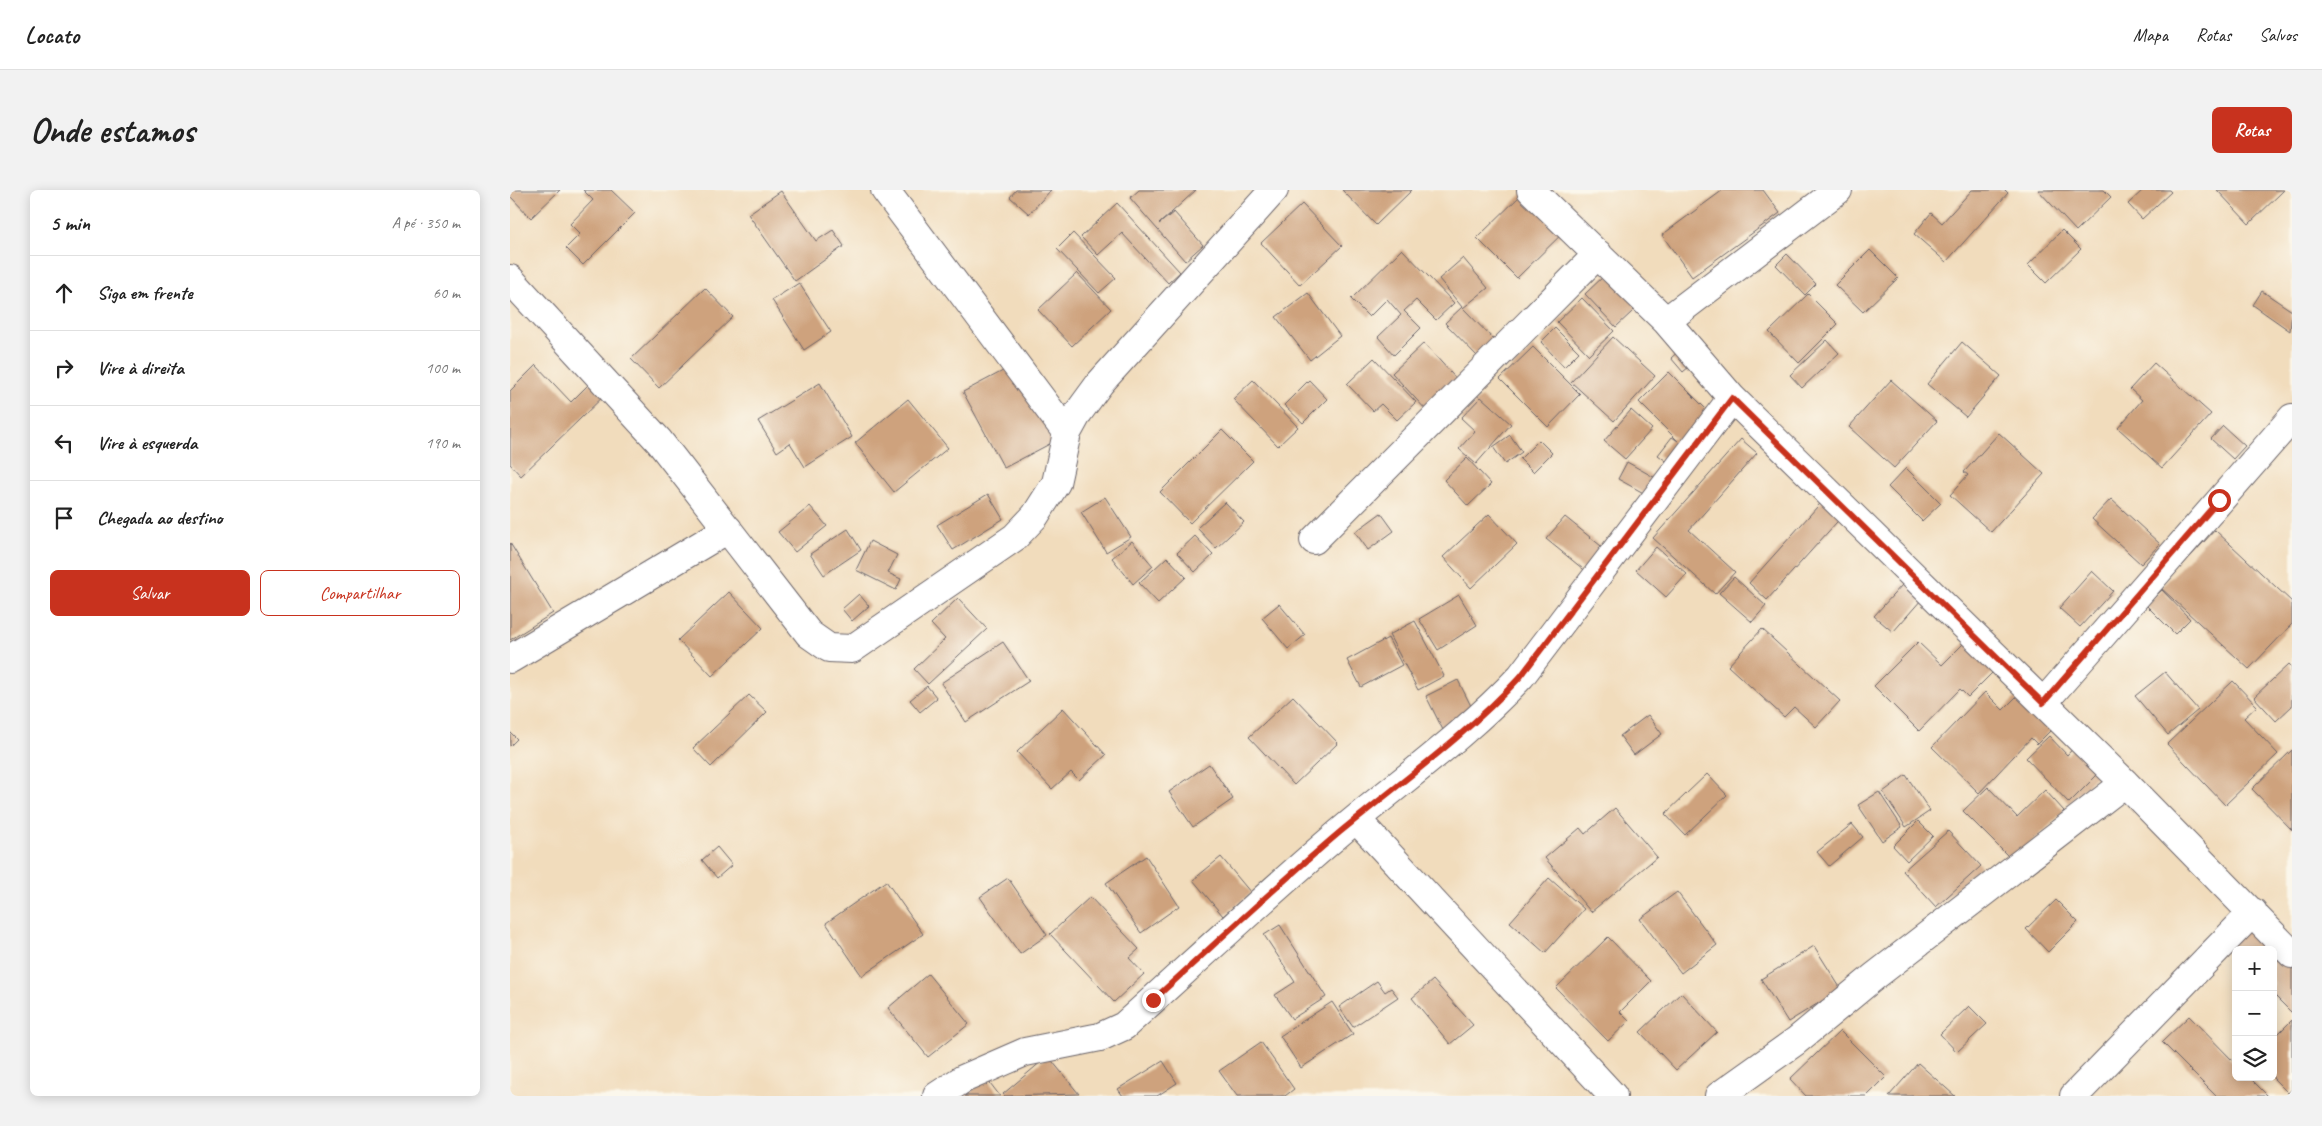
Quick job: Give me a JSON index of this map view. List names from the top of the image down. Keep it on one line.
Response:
{"page":{"header":"Locato","nav":["Mapa","Rotas","Salvos"],"buttons":["Rotas",["Salvar","Compartilhar"]],"title":"Onde estamos","heading":["5 min","A pé · 350 m"],"list":[["Siga em frente","60 m"],["Vire à direita","100 m"],["Vire à esquerda","190 m"],"Chegada ao destino"],"map_buttons":["+","−"]}}
